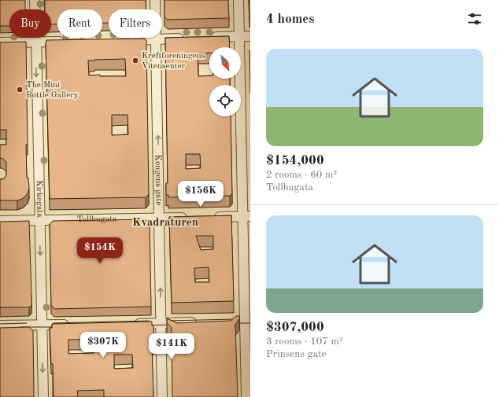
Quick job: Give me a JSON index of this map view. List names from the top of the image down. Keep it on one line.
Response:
{"streets":{"street":["Kongens gate","Kirkegata","Tollbugata"]},"crossings":[["Kongens gate","Tollbugata"],["Kirkegata","Tollbugata"]],"one_way":["Kongens gate","Kirkegata"],"districts":["Kvadraturen"],"places":["Kreftforeningens Vitensenter","The Mini Bottle Gallery"],"north":"bottom right","page":{"heading":"4 homes","chip":["Buy","Rent","Filters"],"list":[{"name":"$154,000","note":"2 rooms · 60 m² · Tollbugata"},{"name":"$307,000","note":"3 rooms · 107 m² · Prinsens gate"}],"price":["$156K","$154K","$307K","$141K"]}}
